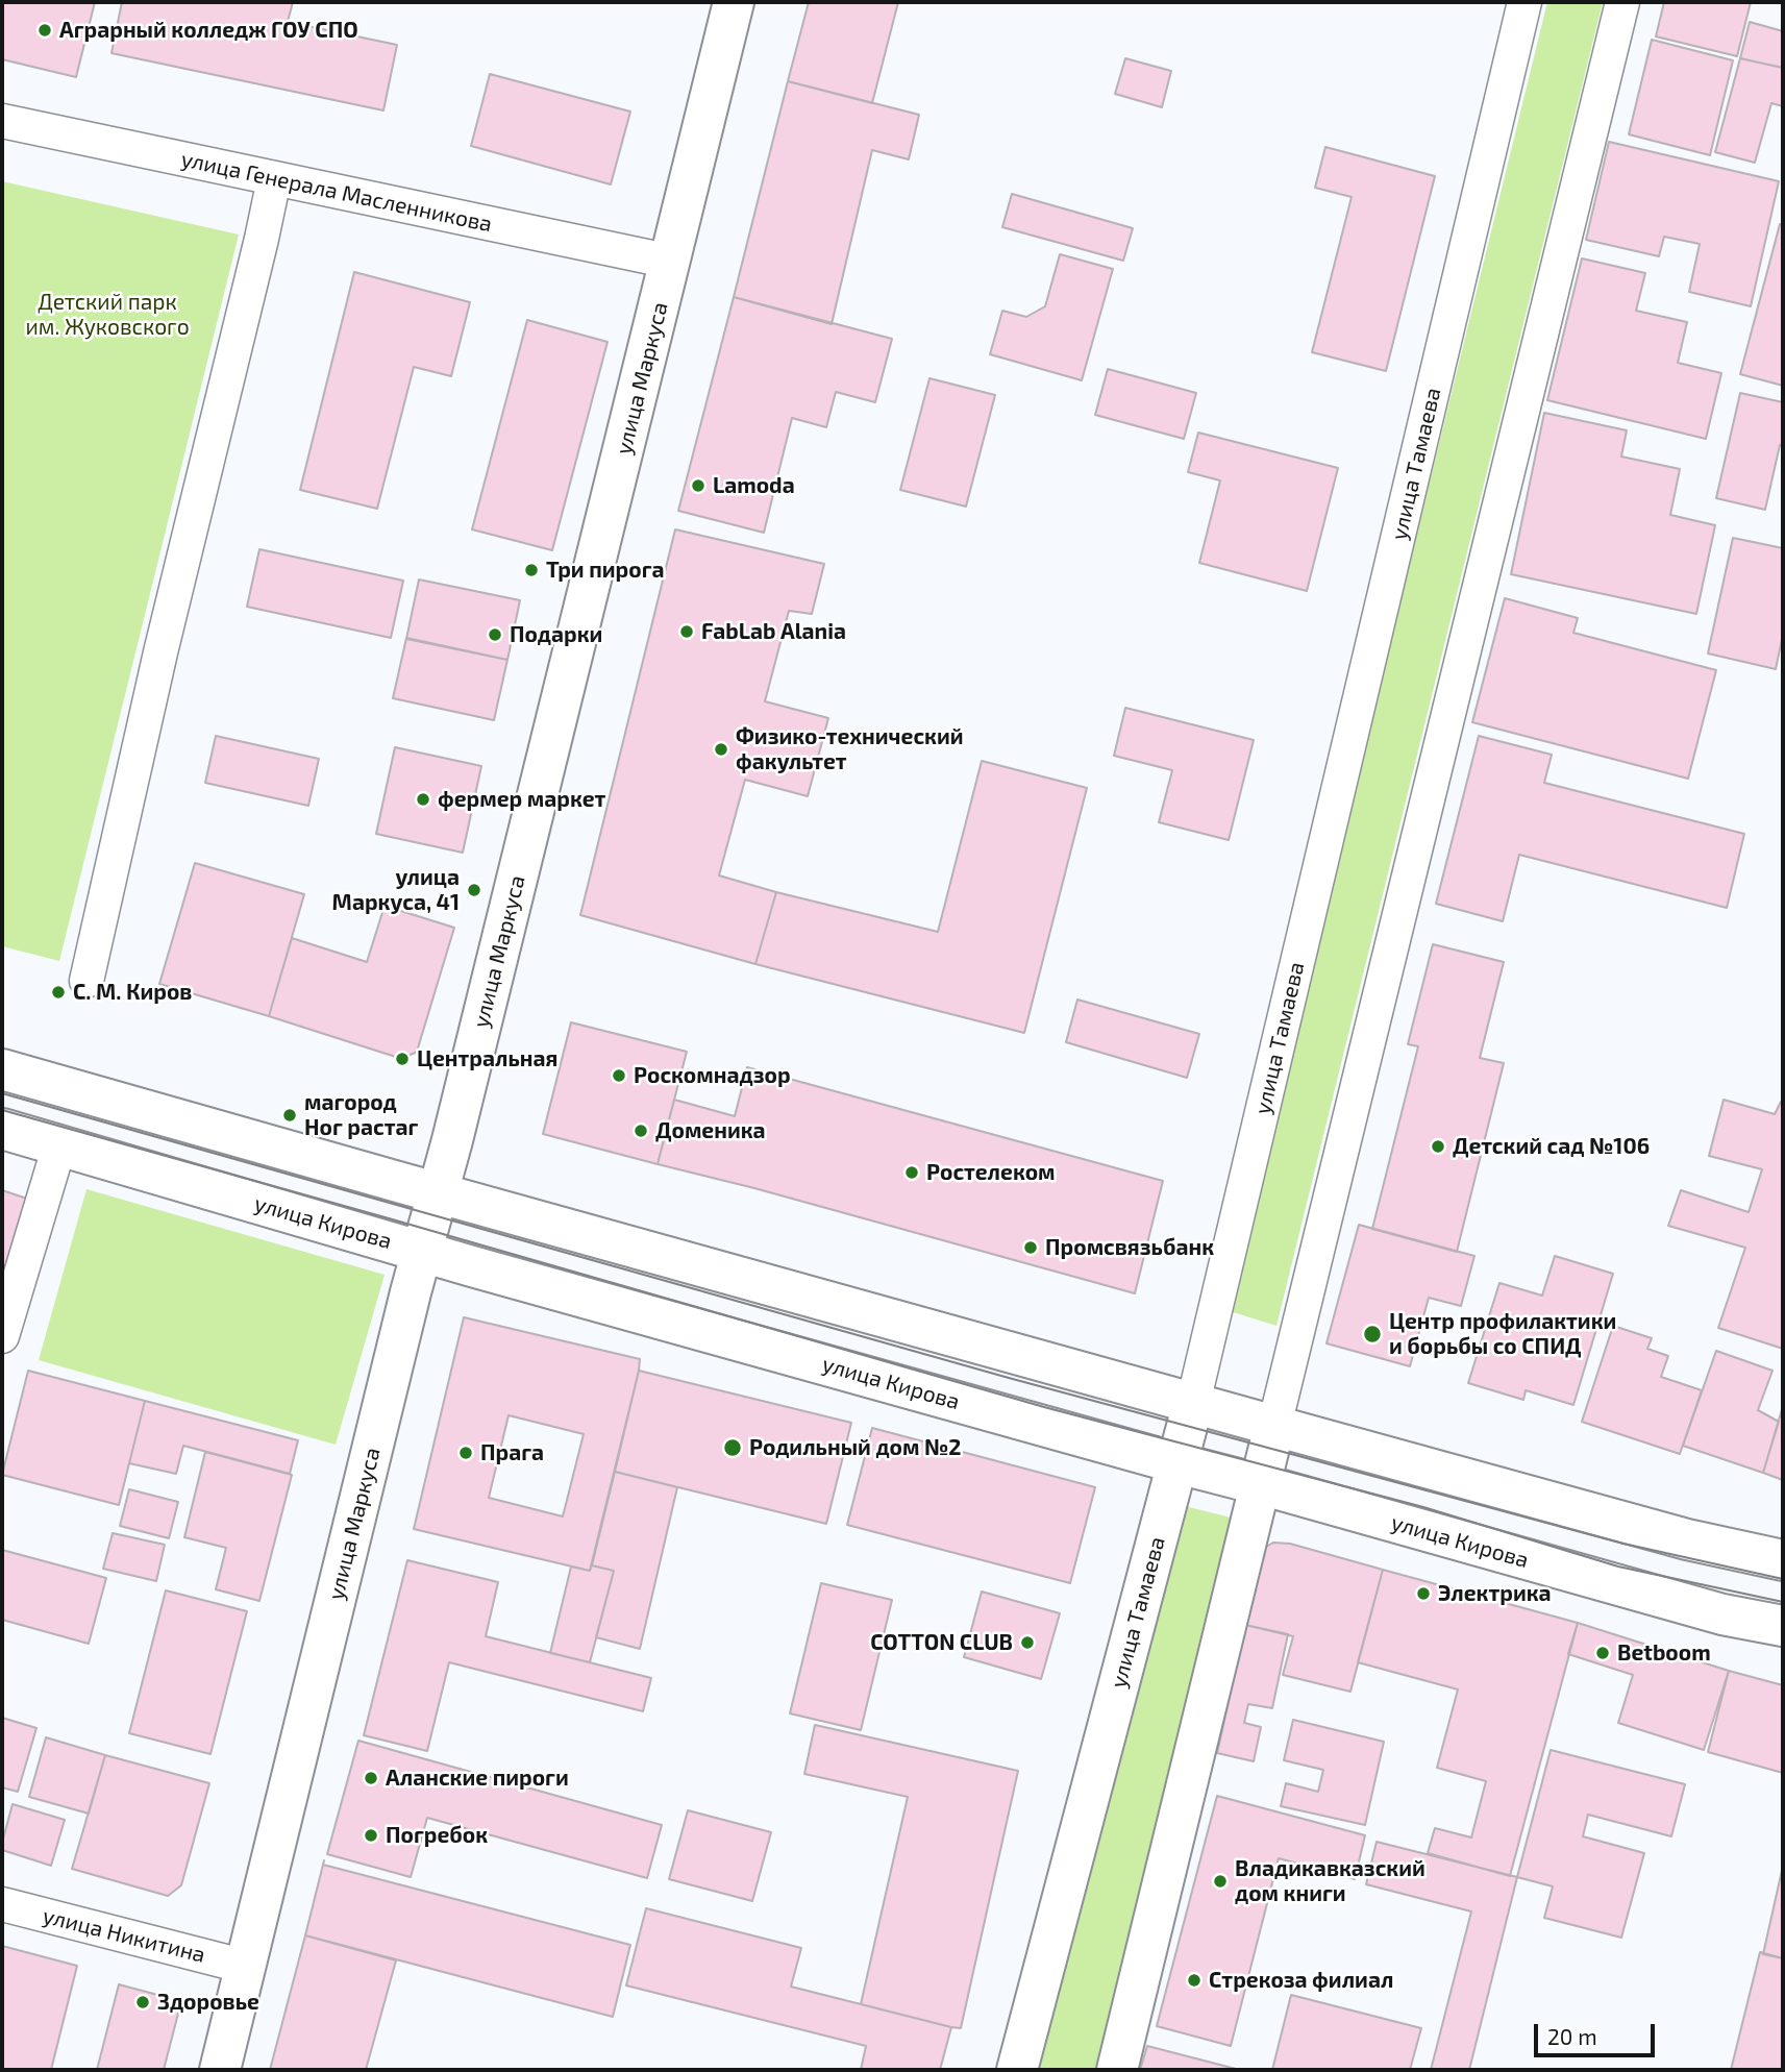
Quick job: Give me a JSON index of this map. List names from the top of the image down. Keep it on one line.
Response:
{"streets":{"main road":["улица Маркуса","улица Тамаева","улица Кирова"],"street":["улица Генерала Масленникова","улица Никитина"]},"crossings":[["улица Генерала Масленникова","улица Маркуса"],["улица Маркуса","улица Кирова"],["улица Маркуса","улица Никитина"],["улица Тамаева","улица Кирова"]],"parks":["Детский парк им. Жуковского"],"places":["Аграрный колледж ГОУ СПО","Lamoda","Три пирога","FabLab Alania","Подарки","Физико-технический факультет","фермер маркет","улица Маркуса, 41","С. М. Киров","Центральная","Роскомнадзор","магород Ног растаг","Доменика","Детский сад №106","Ростелеком","Промсвязьбанк","Центр профилактики и борьбы со СПИД","Родильный дом №2","Прага","Электрика","COTTON CLUB","Betboom","Аланские пироги","Погребок","Владикавказский дом книги","Стрекоза филиал","Здоровье"],"scale_bar":"20 m"}
